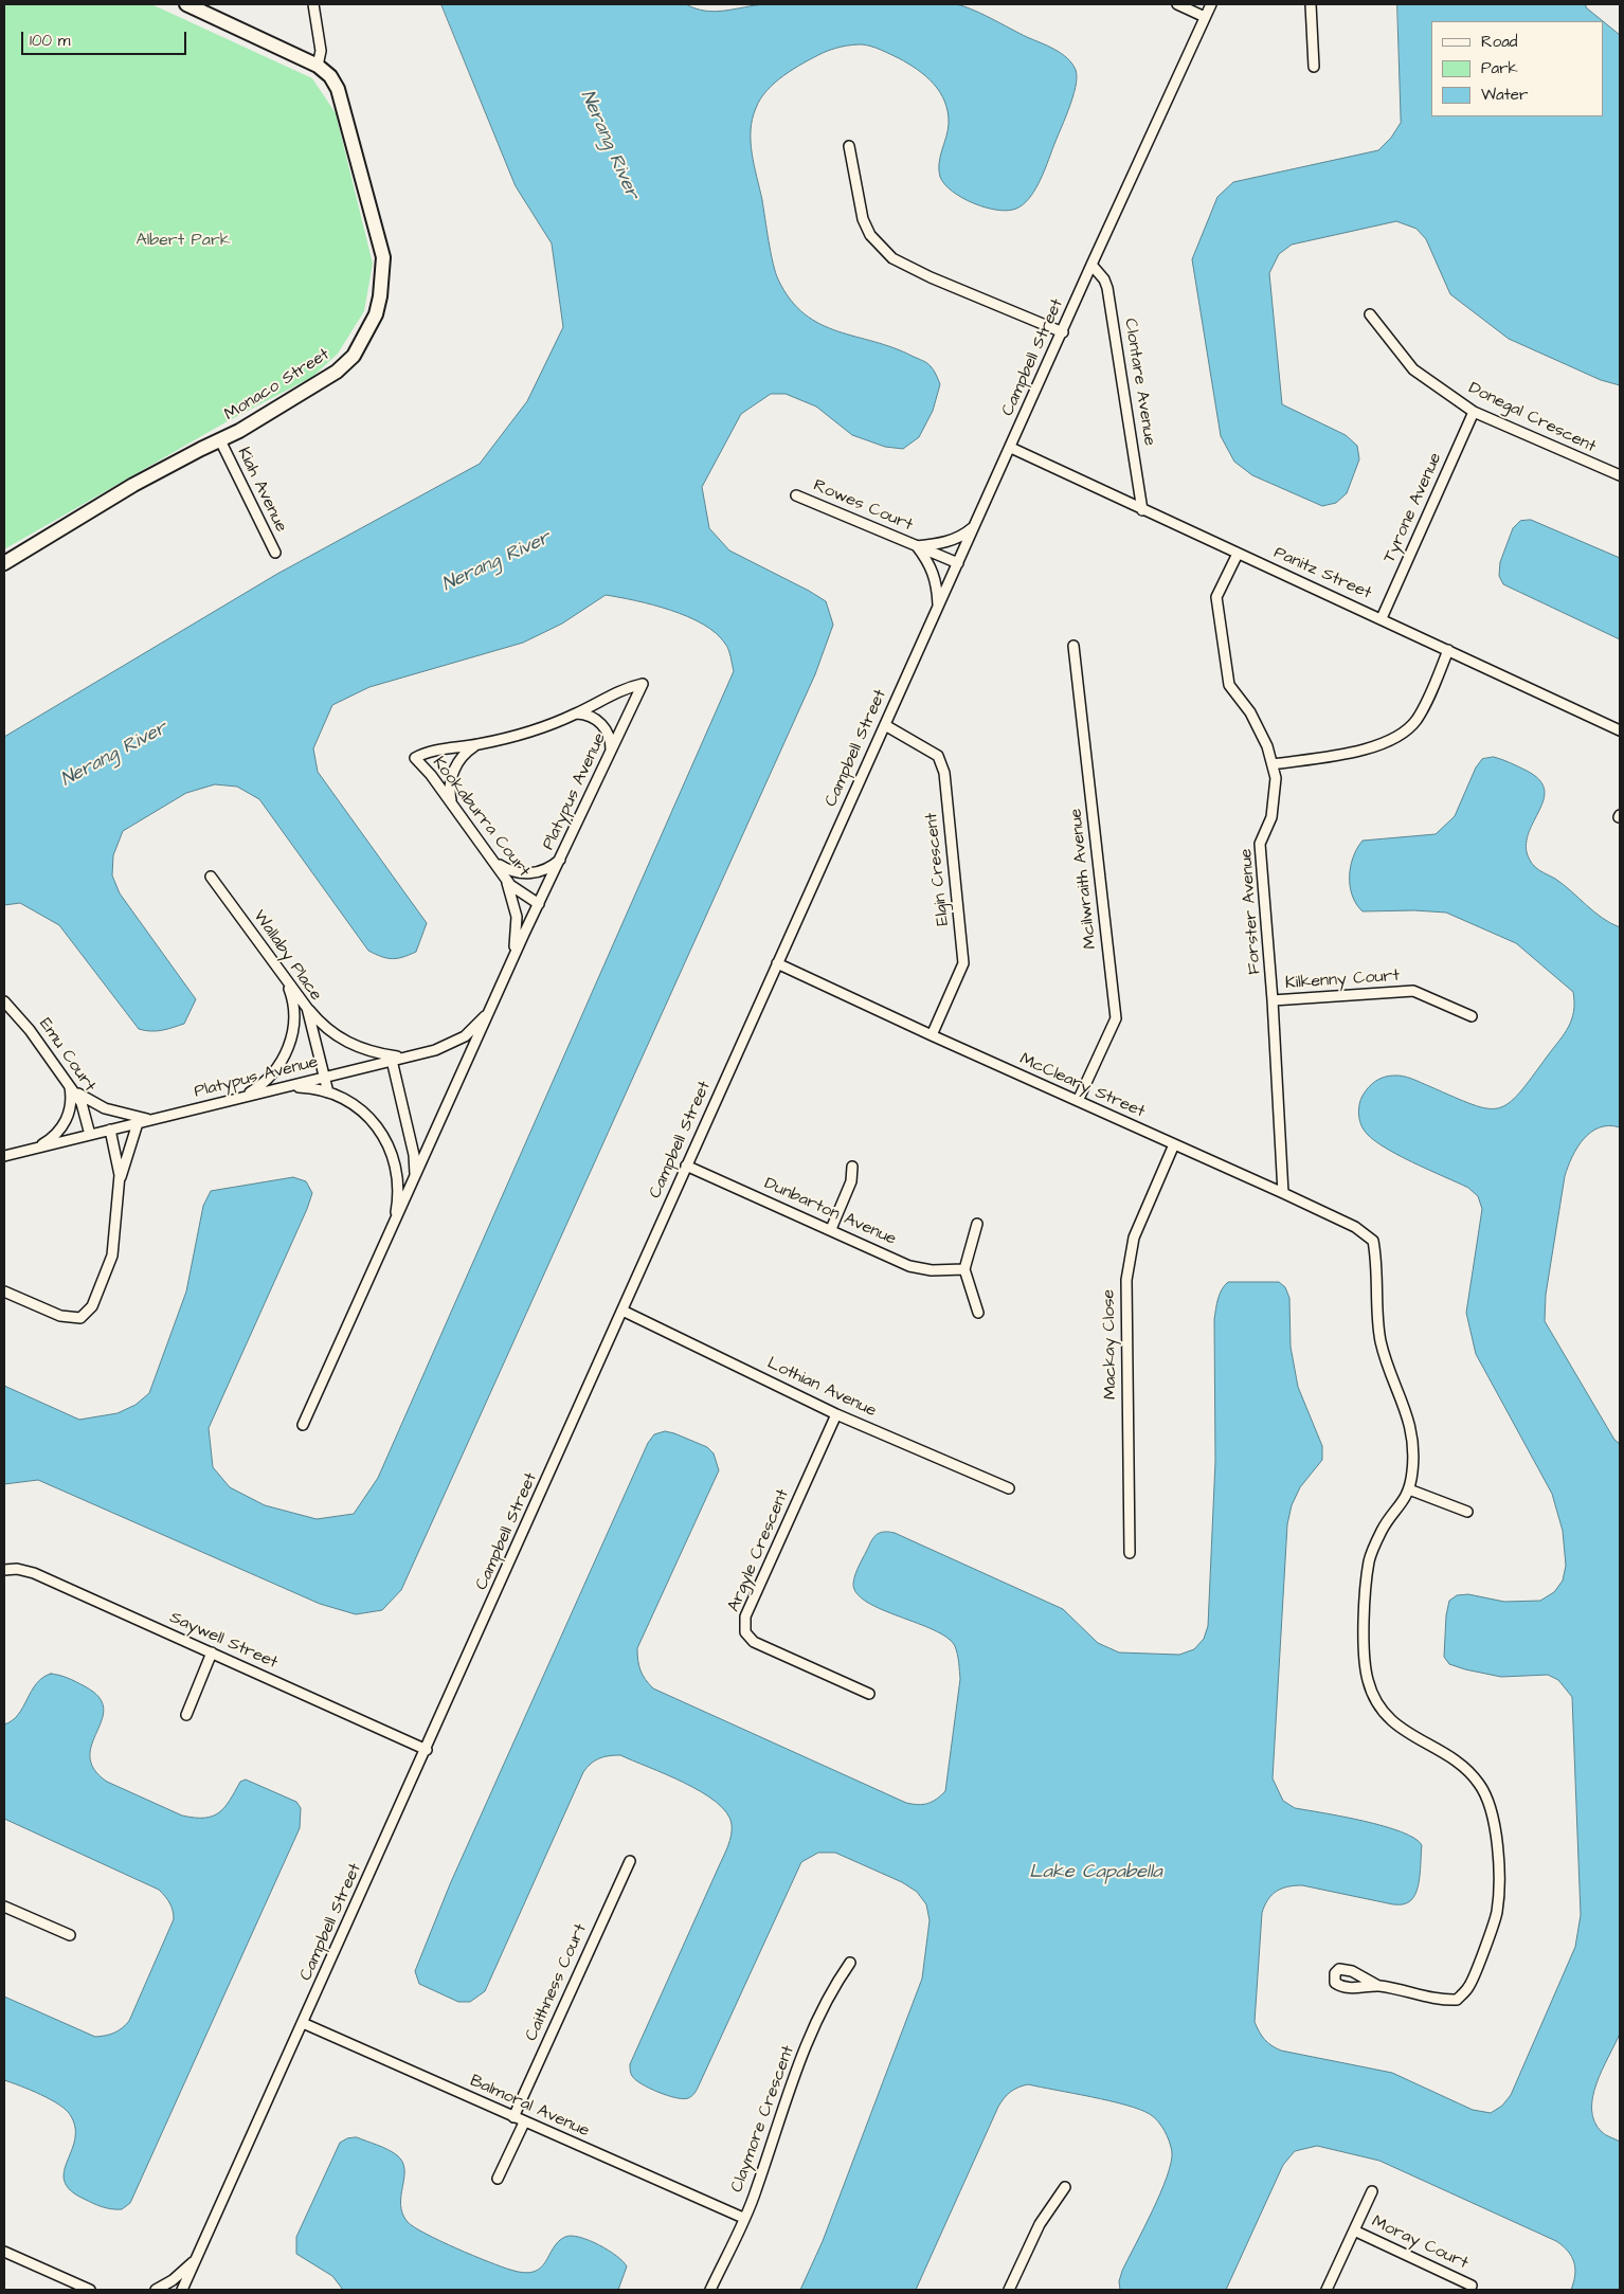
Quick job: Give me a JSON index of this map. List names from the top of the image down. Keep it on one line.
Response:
{"streets":{"street":["Campbell Street","Clontare Avenue","Monaco Street","Donegal Crescent","Kiah Avenue","Rowes Court","Tyrone Avenue","Panitz Street","Platypus Avenue","Kookaburra Court","Elgin Crescent","Mcilwraith Avenue","Forster Avenue","Wallaby Place","Kilkenny Court","Emu Court","McCleary Street","Dunbarton Avenue","Mackay Close","Lothian Avenue","Argyle Crescent","Saywell Street","Caithness Court","Balmoral Avenue","Claymore Crescent","Moray Court"]},"crossings":[["Campbell Street","Clontare Avenue"],["Campbell Street","Rowes Court"],["Campbell Street","Panitz Street"],["Campbell Street","Elgin Crescent"],["Campbell Street","McCleary Street"],["Campbell Street","Dunbarton Avenue"],["Campbell Street","Lothian Avenue"],["Campbell Street","Saywell Street"],["Campbell Street","Balmoral Avenue"],["Clontare Avenue","Panitz Street"],["Monaco Street","Kiah Avenue"],["Donegal Crescent","Tyrone Avenue"],["Tyrone Avenue","Panitz Street"],["Panitz Street","Forster Avenue"],["Platypus Avenue","Kookaburra Court"],["Platypus Avenue","Wallaby Place"],["Platypus Avenue","Emu Court"],["Elgin Crescent","McCleary Street"],["Mcilwraith Avenue","McCleary Street"],["Forster Avenue","Kilkenny Court"],["Forster Avenue","McCleary Street"],["McCleary Street","Mackay Close"],["Lothian Avenue","Argyle Crescent"],["Caithness Court","Balmoral Avenue"],["Balmoral Avenue","Claymore Crescent"]],"water":["Nerang River","Lake Capabella"],"parks":["Albert Park"],"legend":["Road","Park","Water"],"scale_bar":"100 m"}
